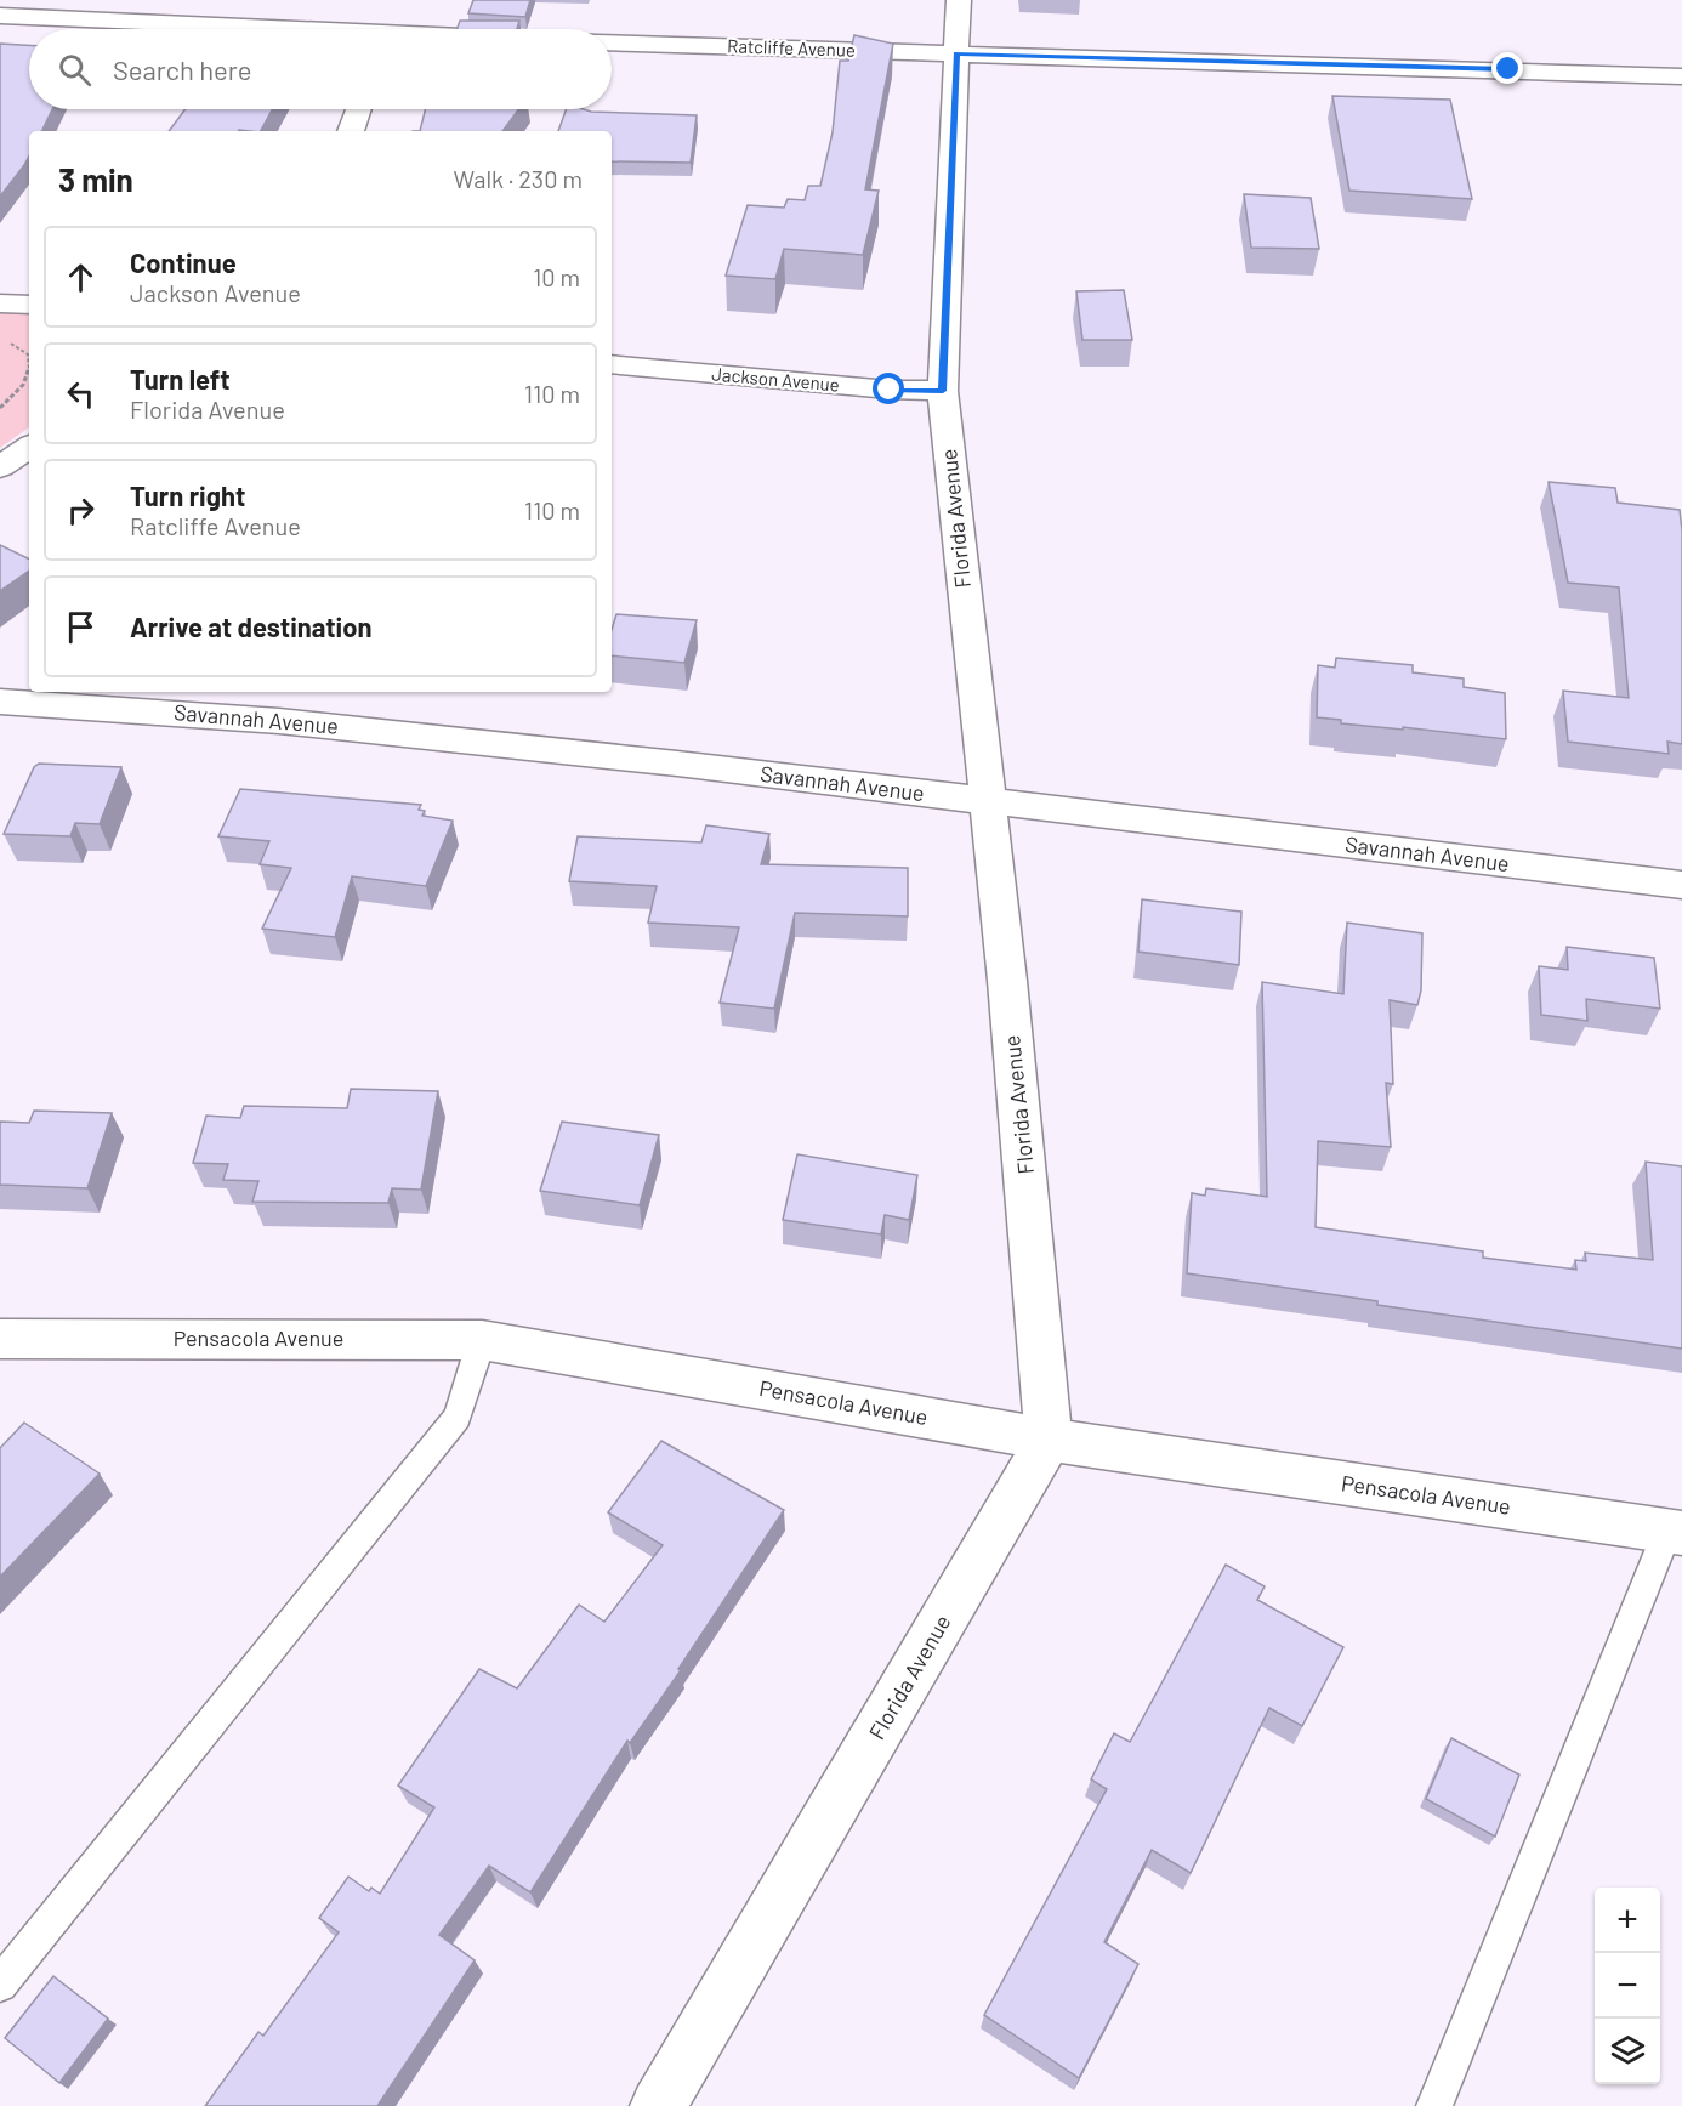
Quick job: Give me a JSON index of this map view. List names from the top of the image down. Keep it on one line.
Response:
{"streets":{"street":["Ratcliffe Avenue","Jackson Avenue","Florida Avenue","Savannah Avenue","Pensacola Avenue"]},"crossings":[["Ratcliffe Avenue","Florida Avenue"],["Jackson Avenue","Florida Avenue"],["Florida Avenue","Savannah Avenue"],["Florida Avenue","Pensacola Avenue"]],"page":{"search":"Search here","heading":["3 min","Walk · 230 m"],"list":[["Continue","Jackson Avenue","10 m"],["Turn left","Florida Avenue","110 m"],["Turn right","Ratcliffe Avenue","110 m"],"Arrive at destination"],"map_buttons":["+","−"]}}
